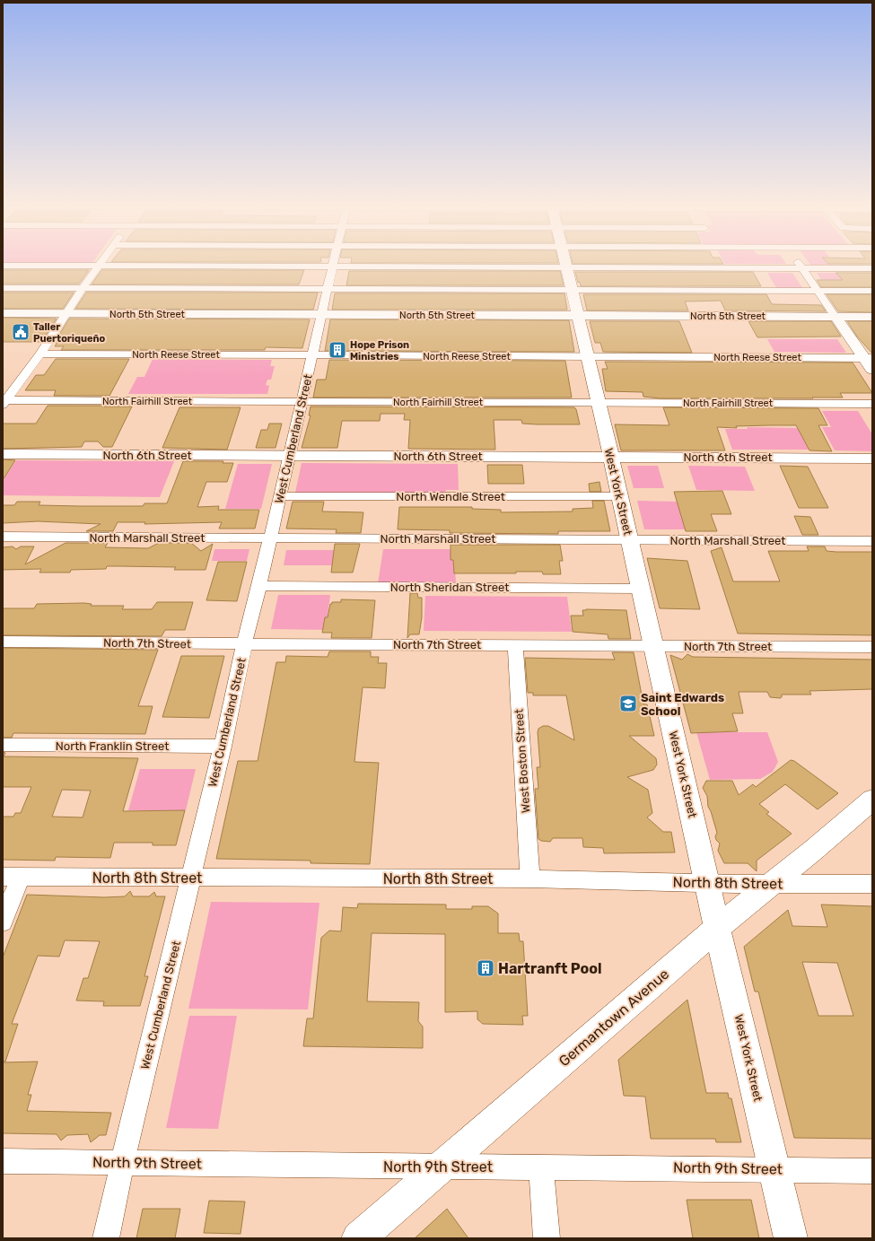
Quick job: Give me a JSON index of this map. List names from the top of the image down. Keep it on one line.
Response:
{"streets":{"street":["North 5th Street","North Reese Street","North Fairhill Street","West Cumberland Street","North 6th Street","West York Street","North Wendle Street","North Marshall Street","North Sheridan Street","North 7th Street","North Franklin Street","West Boston Street","North 8th Street","Germantown Avenue","North 9th Street"]},"crossings":[["North 5th Street","West Cumberland Street"],["North 5th Street","West York Street"],["North Reese Street","West Cumberland Street"],["North Reese Street","West York Street"],["North Fairhill Street","West Cumberland Street"],["North Fairhill Street","West York Street"],["West Cumberland Street","North 6th Street"],["West Cumberland Street","North Wendle Street"],["West Cumberland Street","North Marshall Street"],["West Cumberland Street","North Sheridan Street"],["West Cumberland Street","North 7th Street"],["West Cumberland Street","North Franklin Street"],["West Cumberland Street","North 8th Street"],["West Cumberland Street","North 9th Street"],["North 6th Street","West York Street"],["West York Street","North Wendle Street"],["West York Street","North Marshall Street"],["West York Street","North Sheridan Street"],["West York Street","North 7th Street"],["West York Street","North 8th Street"],["West York Street","Germantown Avenue"],["West York Street","North 9th Street"],["North 7th Street","West Boston Street"],["West Boston Street","North 8th Street"],["North 8th Street","Germantown Avenue"],["Germantown Avenue","North 9th Street"]],"places":{"public building":["Taller Puertoriqueño"],"building":["Hope Prison Ministries","Hartranft Pool"],"school or university":["Saint Edwards School"]}}
